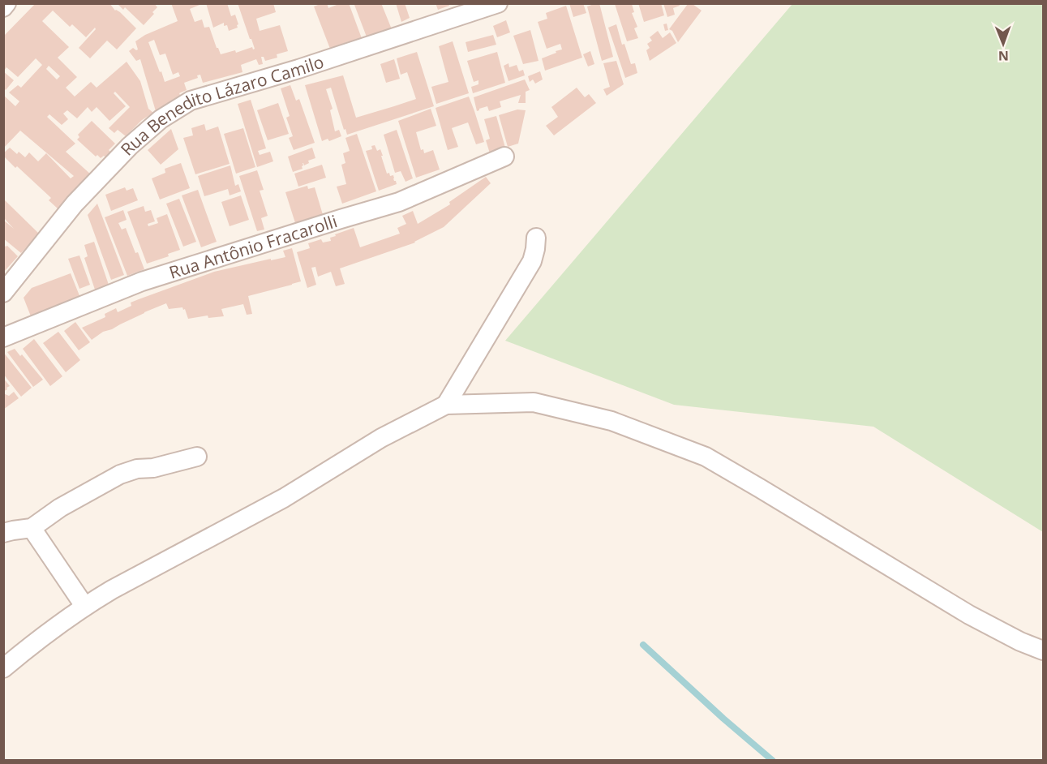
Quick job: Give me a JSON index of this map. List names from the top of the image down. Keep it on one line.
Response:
{"streets":{"street":["Rua Benedito Lázaro Camilo","Rua Antônio Fracarolli"]},"north":"bottom"}
